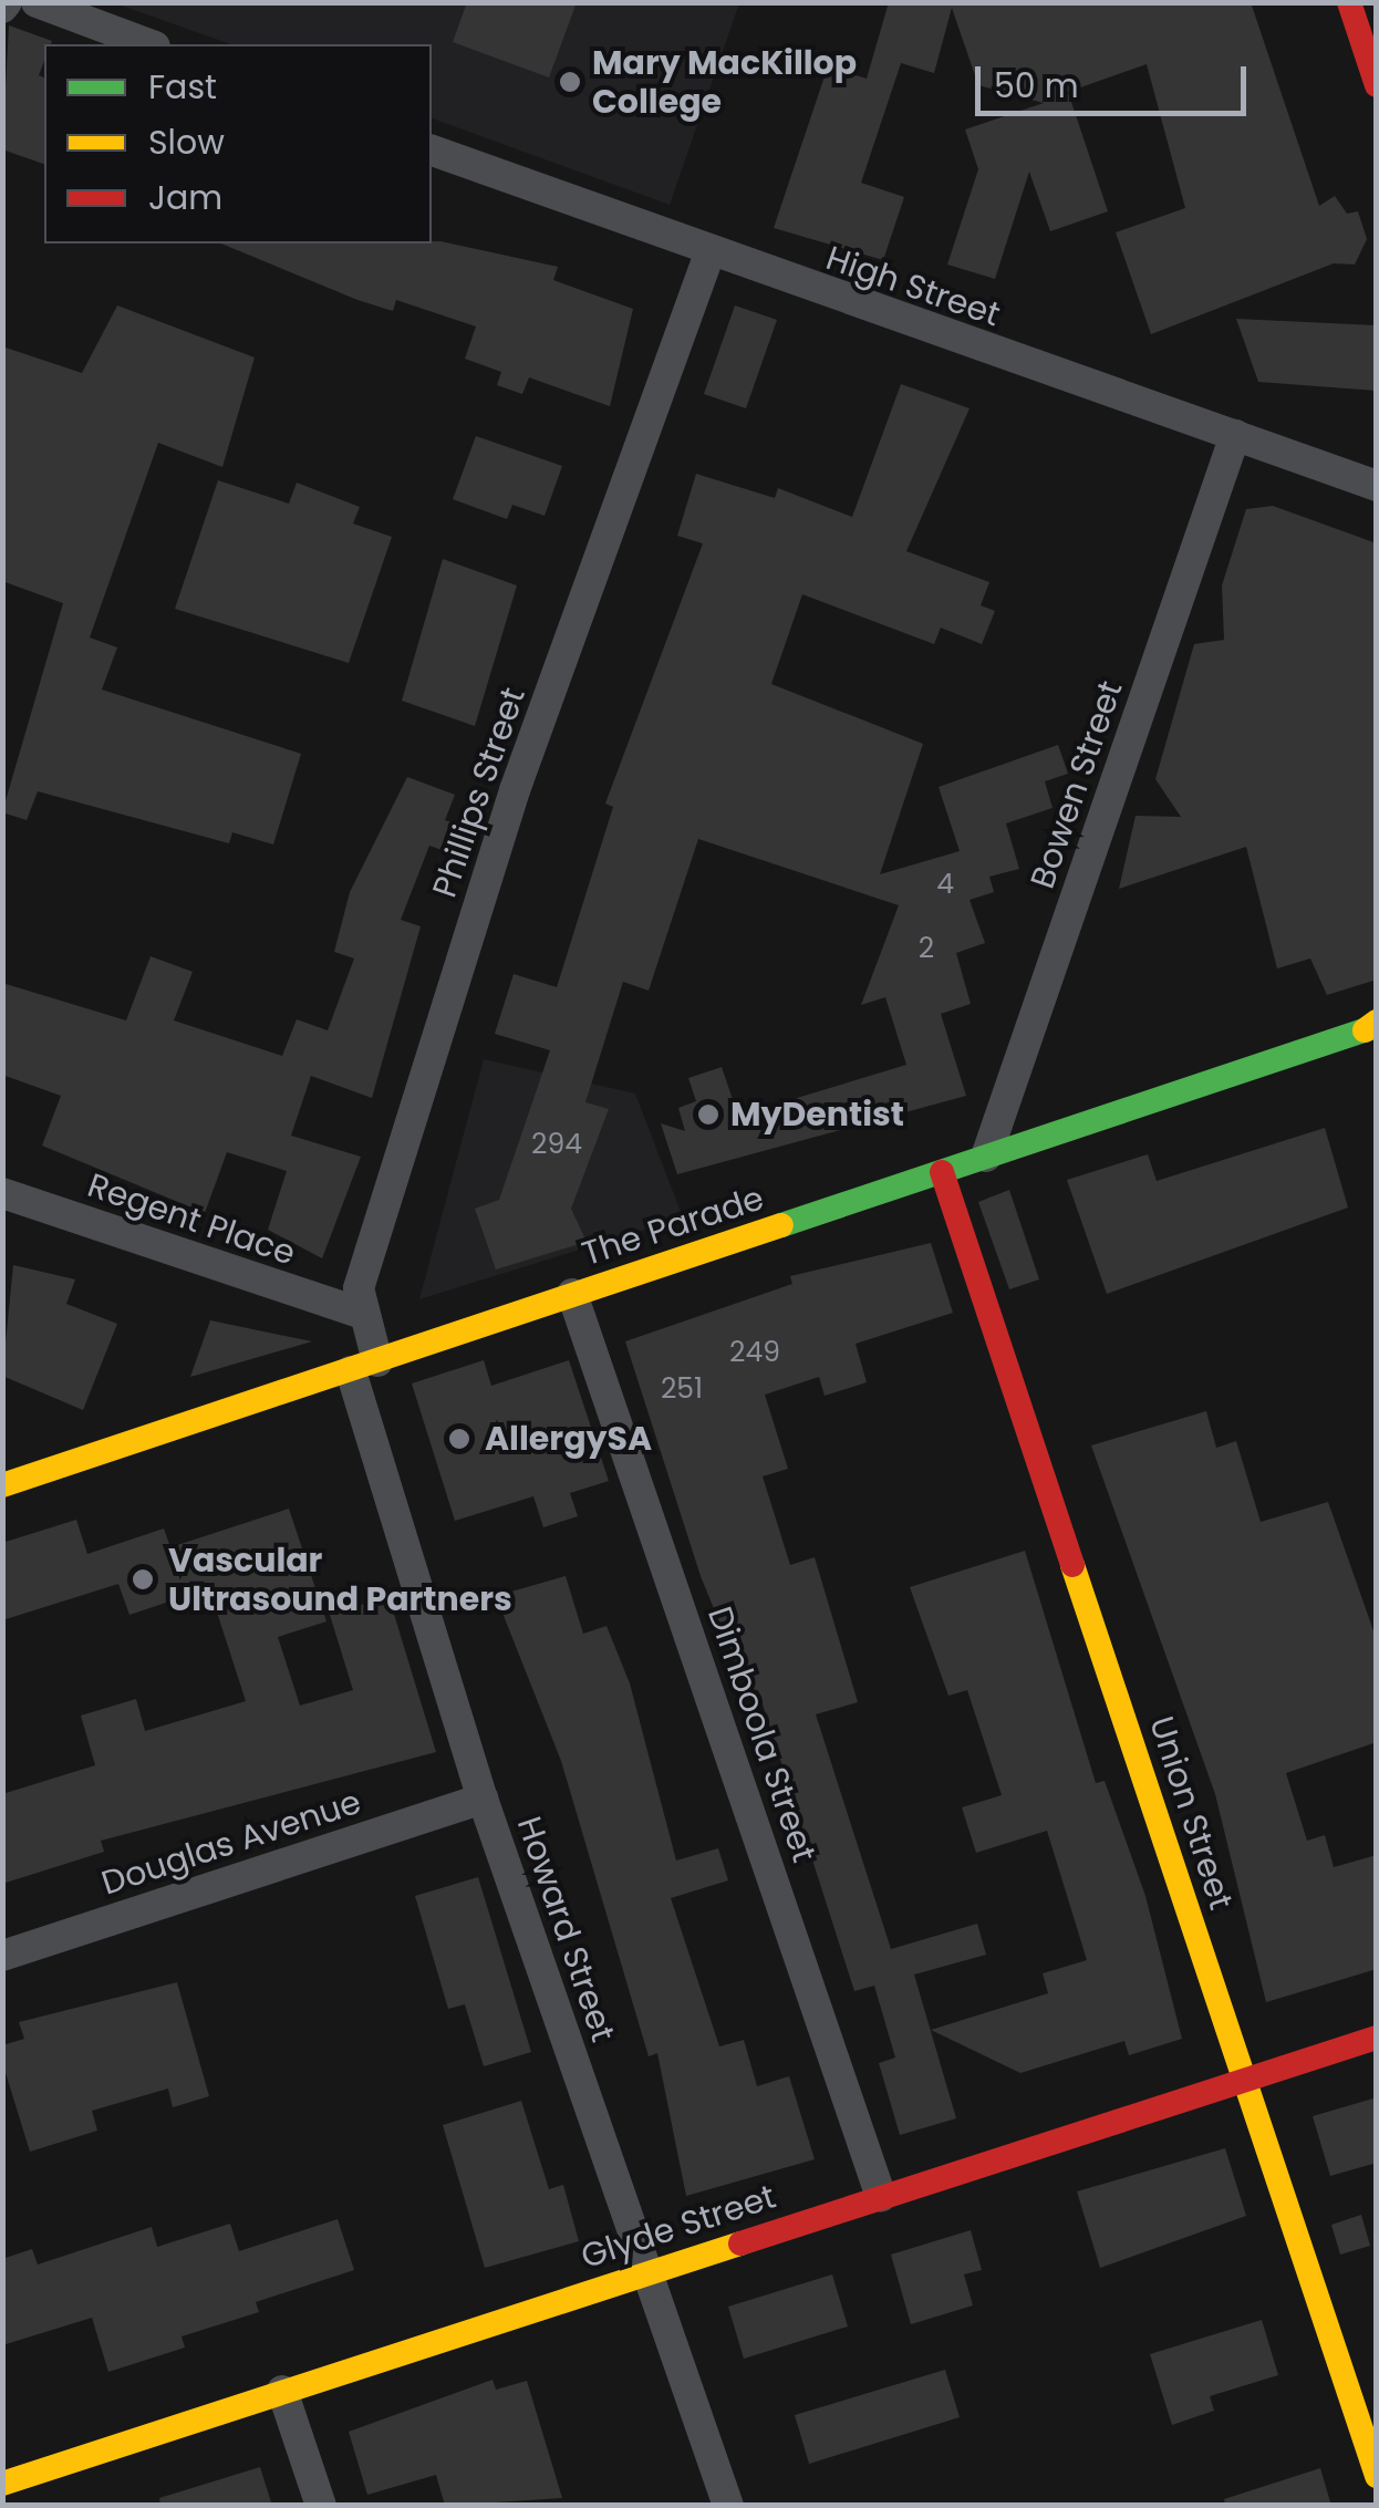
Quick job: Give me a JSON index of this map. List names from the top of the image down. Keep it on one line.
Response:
{"streets":{"main road":["The Parade","Union Street","Glyde Street"],"street":["High Street","Bowen Street","Phillips Street","Regent Place","Dimboola Street","Douglas Avenue","Howard Street"]},"crossings":[["High Street","Bowen Street"],["High Street","Phillips Street"],["Bowen Street","The Parade"],["Phillips Street","Regent Place"],["The Parade","Dimboola Street"],["The Parade","Union Street"],["The Parade","Howard Street"],["Dimboola Street","Glyde Street"],["Union Street","Glyde Street"],["Douglas Avenue","Howard Street"],["Howard Street","Glyde Street"]],"places":["Mary MacKillop College","MyDentist","AllergySA","Vascular Ultrasound Partners"],"house_numbers":["4","2","294","249","251"],"legend":["Fast","Slow","Jam"],"scale_bar":"50 m"}
